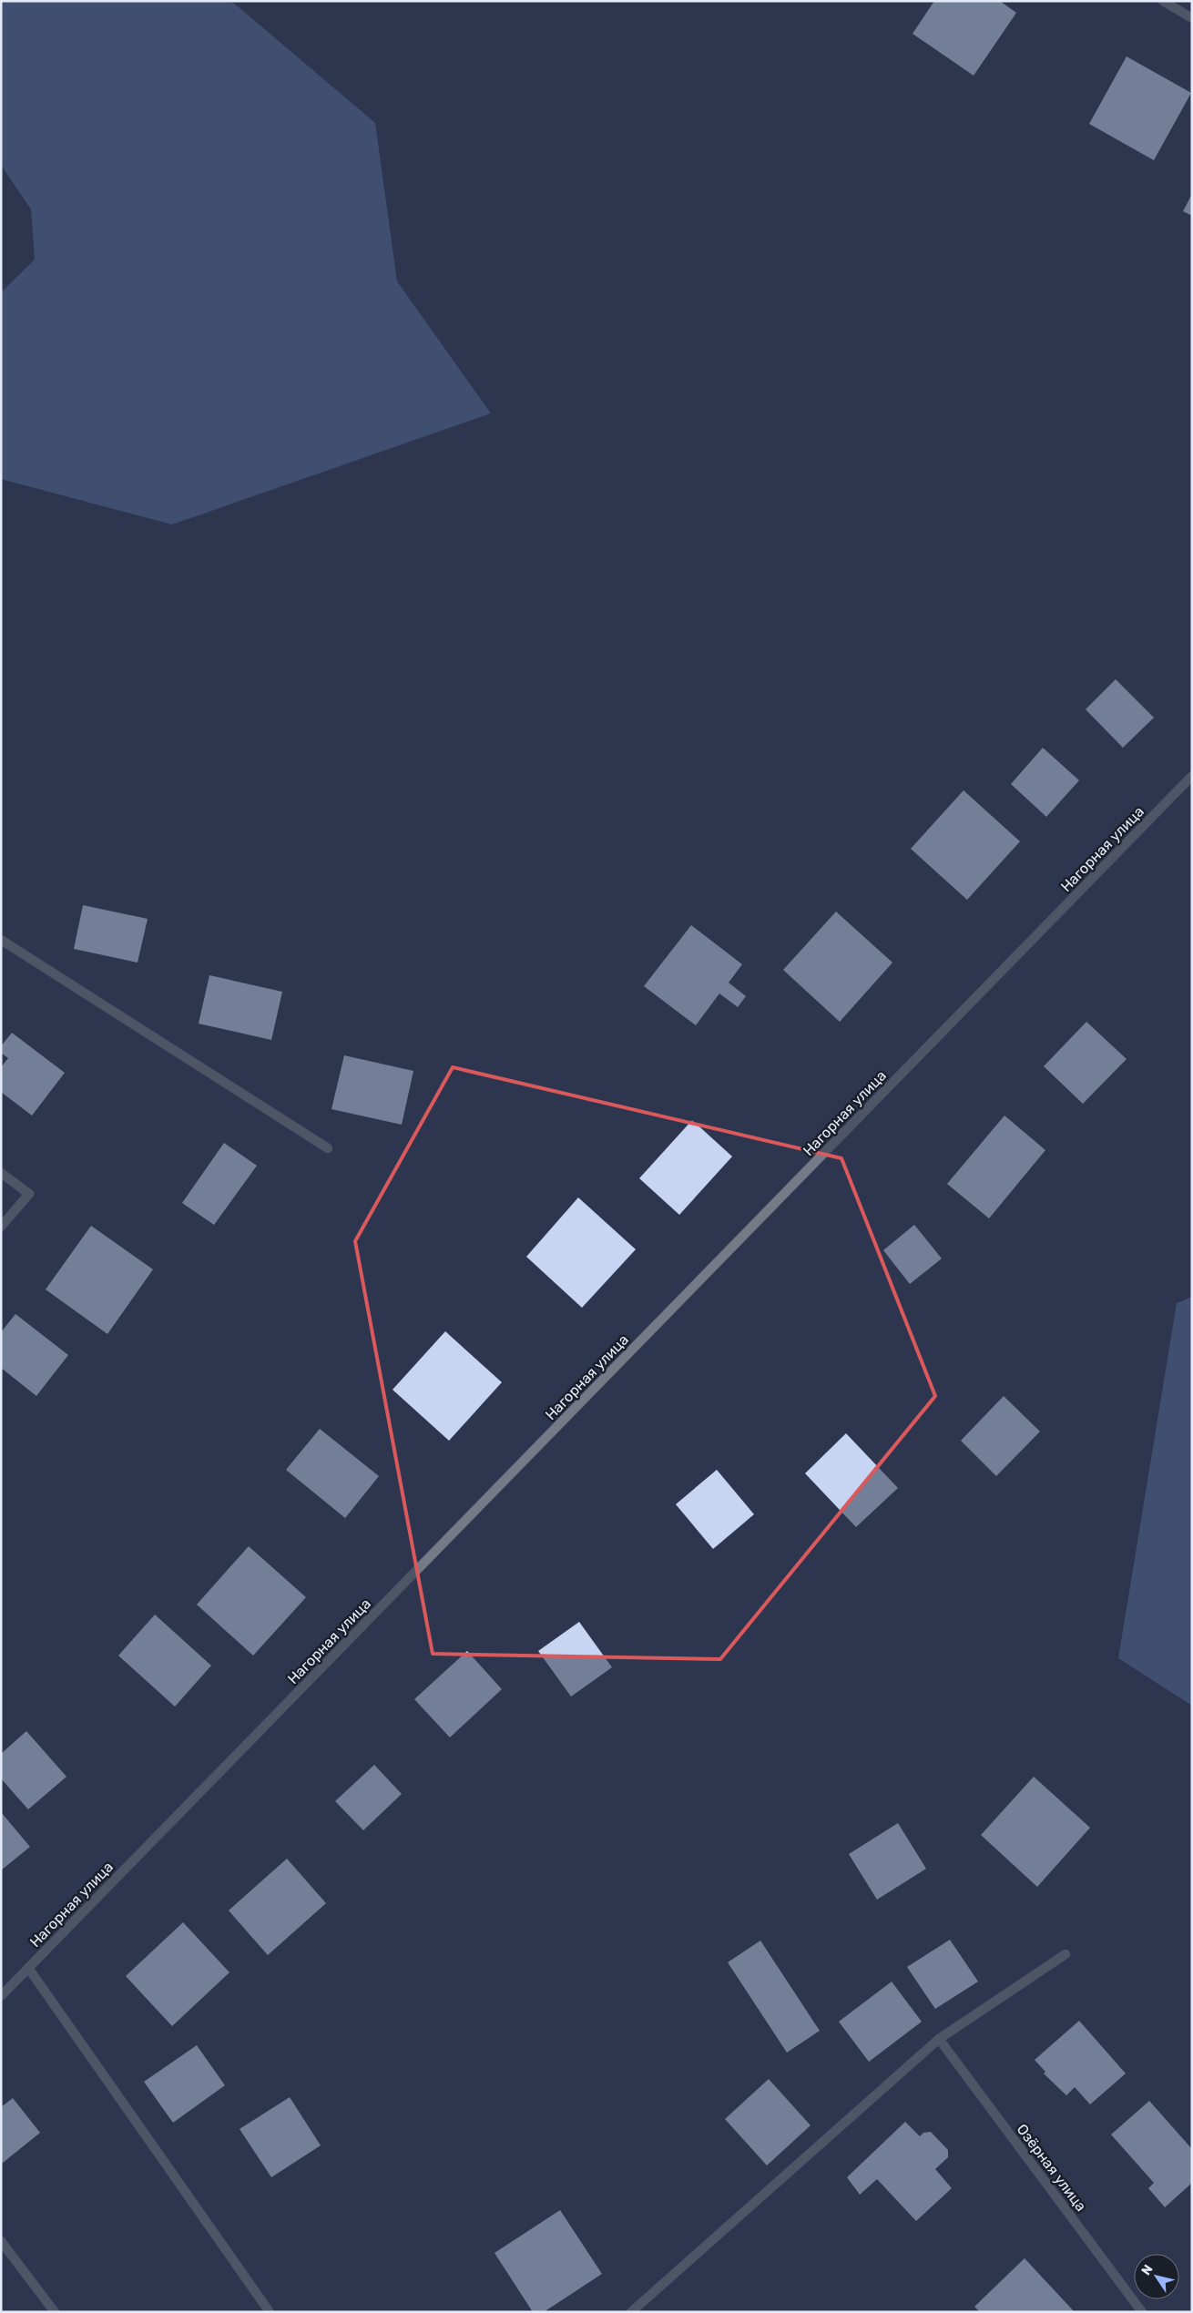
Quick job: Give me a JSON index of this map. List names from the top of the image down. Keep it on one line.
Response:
{"streets":{"street":["Нагорная улица","Озёрная улица"]},"north":"top left"}
